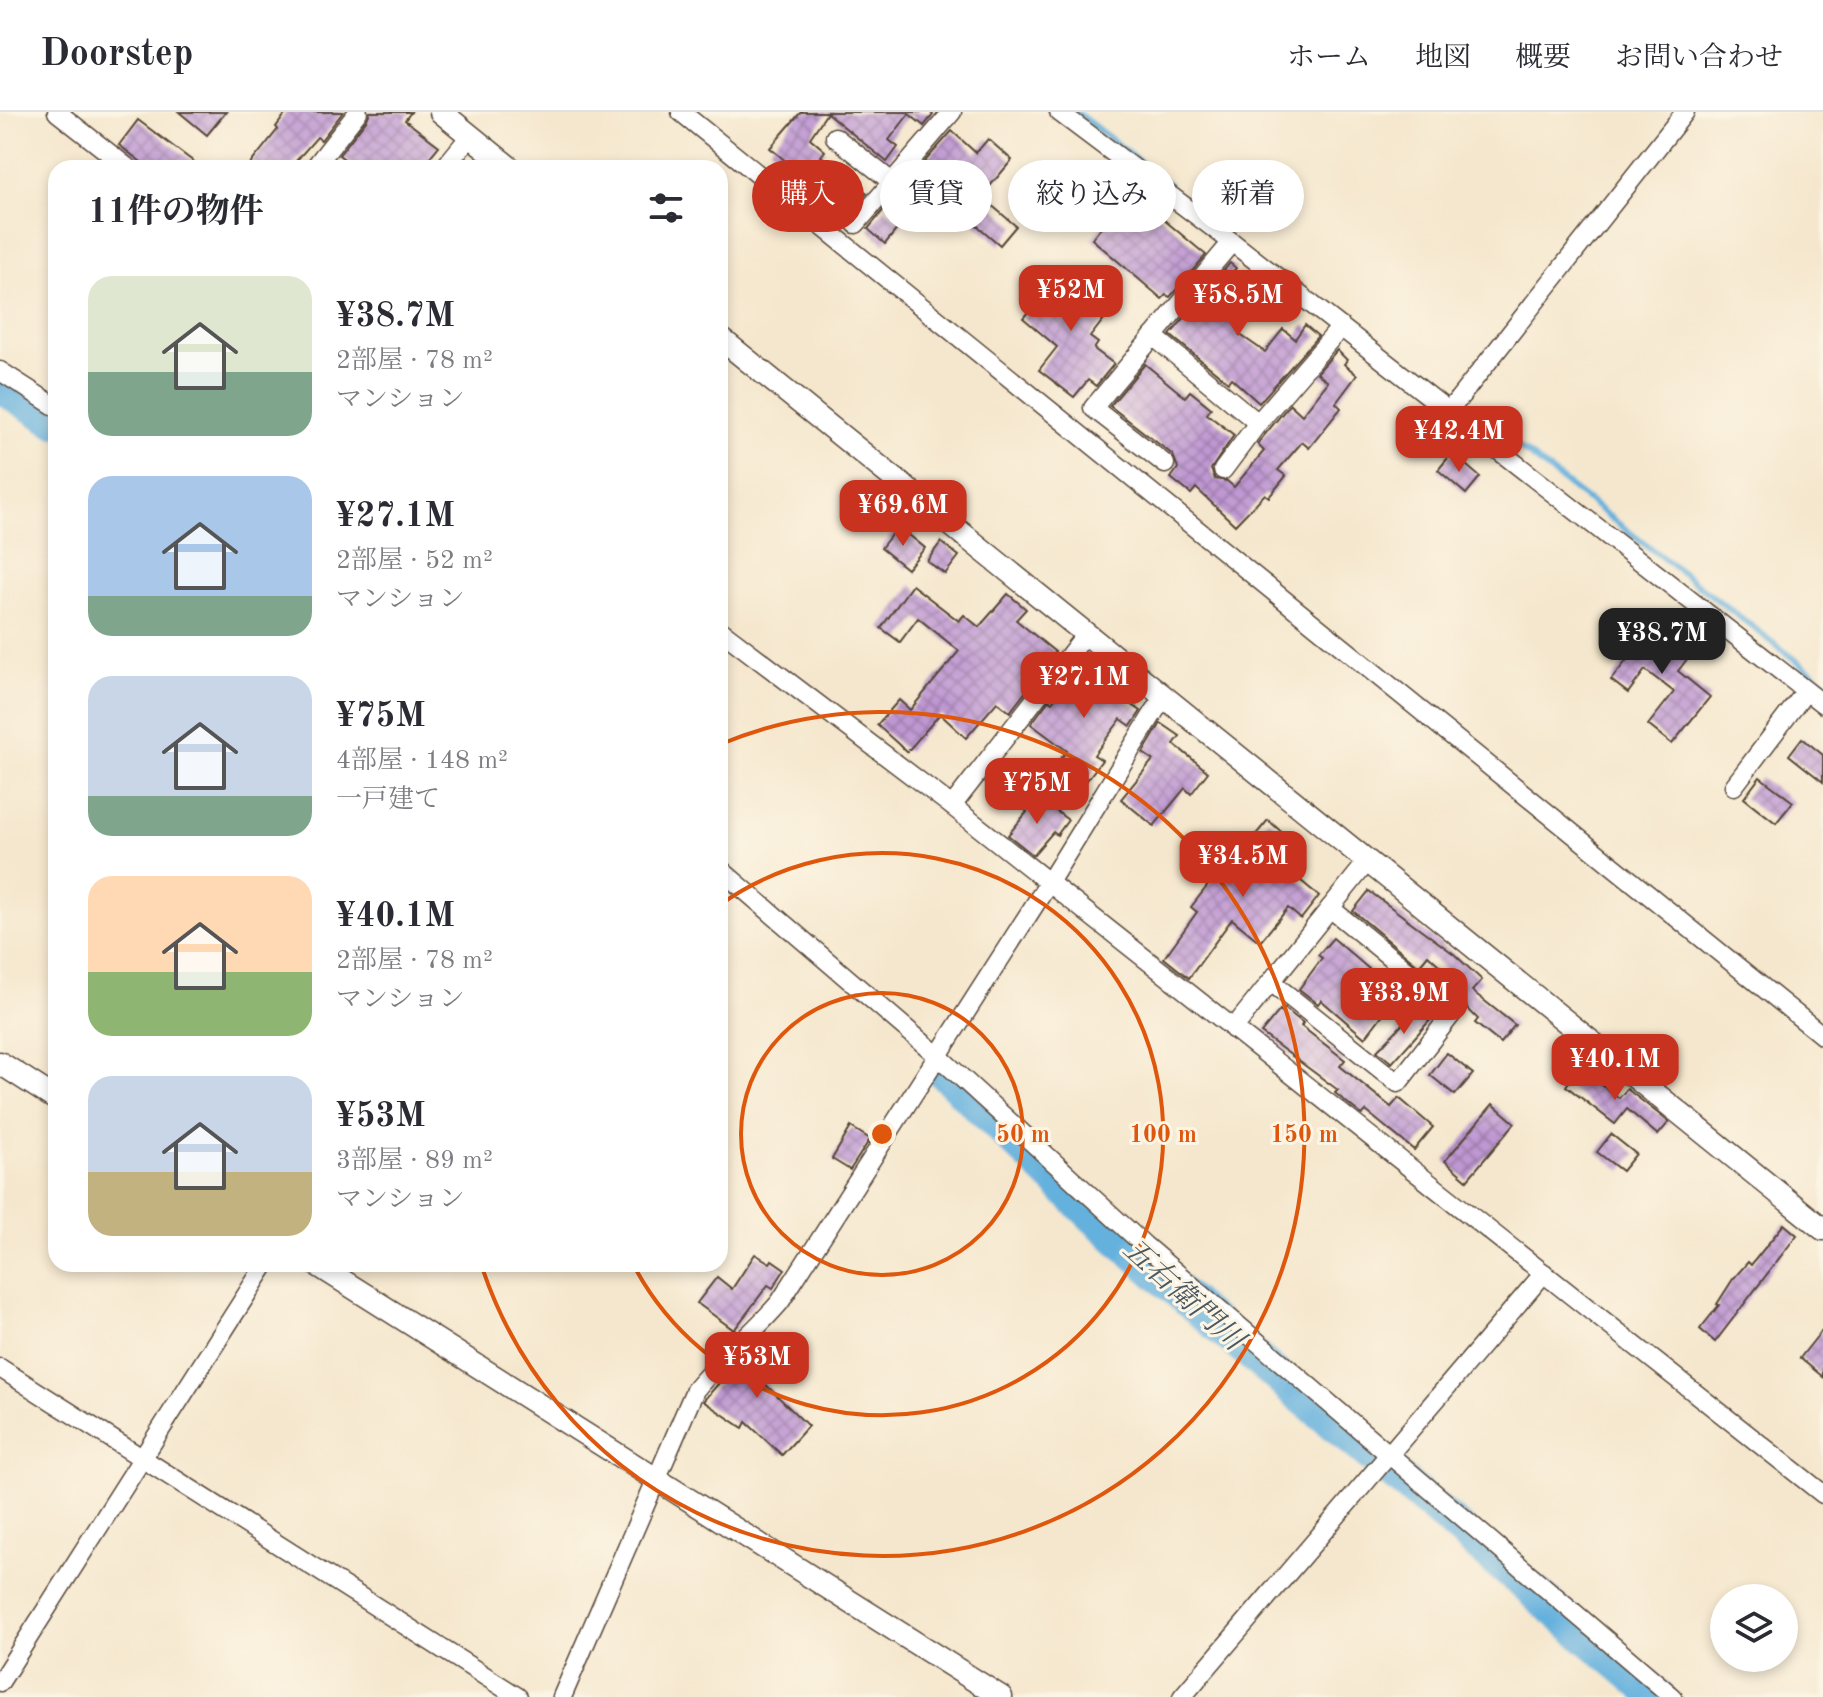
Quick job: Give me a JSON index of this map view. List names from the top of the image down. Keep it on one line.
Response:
{"water":["五右衛門川"],"page":{"header":"Doorstep","nav":["ホーム","地図","概要","お問い合わせ"],"chip":["購入","賃貸","絞り込み","新着"],"heading":"11件の物件","list":[{"name":"¥38.7M","note":"2部屋 · 78 m² · マンション"},{"name":"¥27.1M","note":"2部屋 · 52 m² · マンション"},{"name":"¥75M","note":"4部屋 · 148 m² · 一戸建て"},{"name":"¥40.1M","note":"2部屋 · 78 m² · マンション"},{"name":"¥53M","note":"3部屋 · 89 m² · マンション"}],"price":["¥52M","¥58.5M","¥42.4M","¥69.6M","¥38.7M","¥27.1M","¥75M","¥34.5M","¥33.9M","¥40.1M","¥53M"]},"rings":["50 m","100 m","150 m"]}
